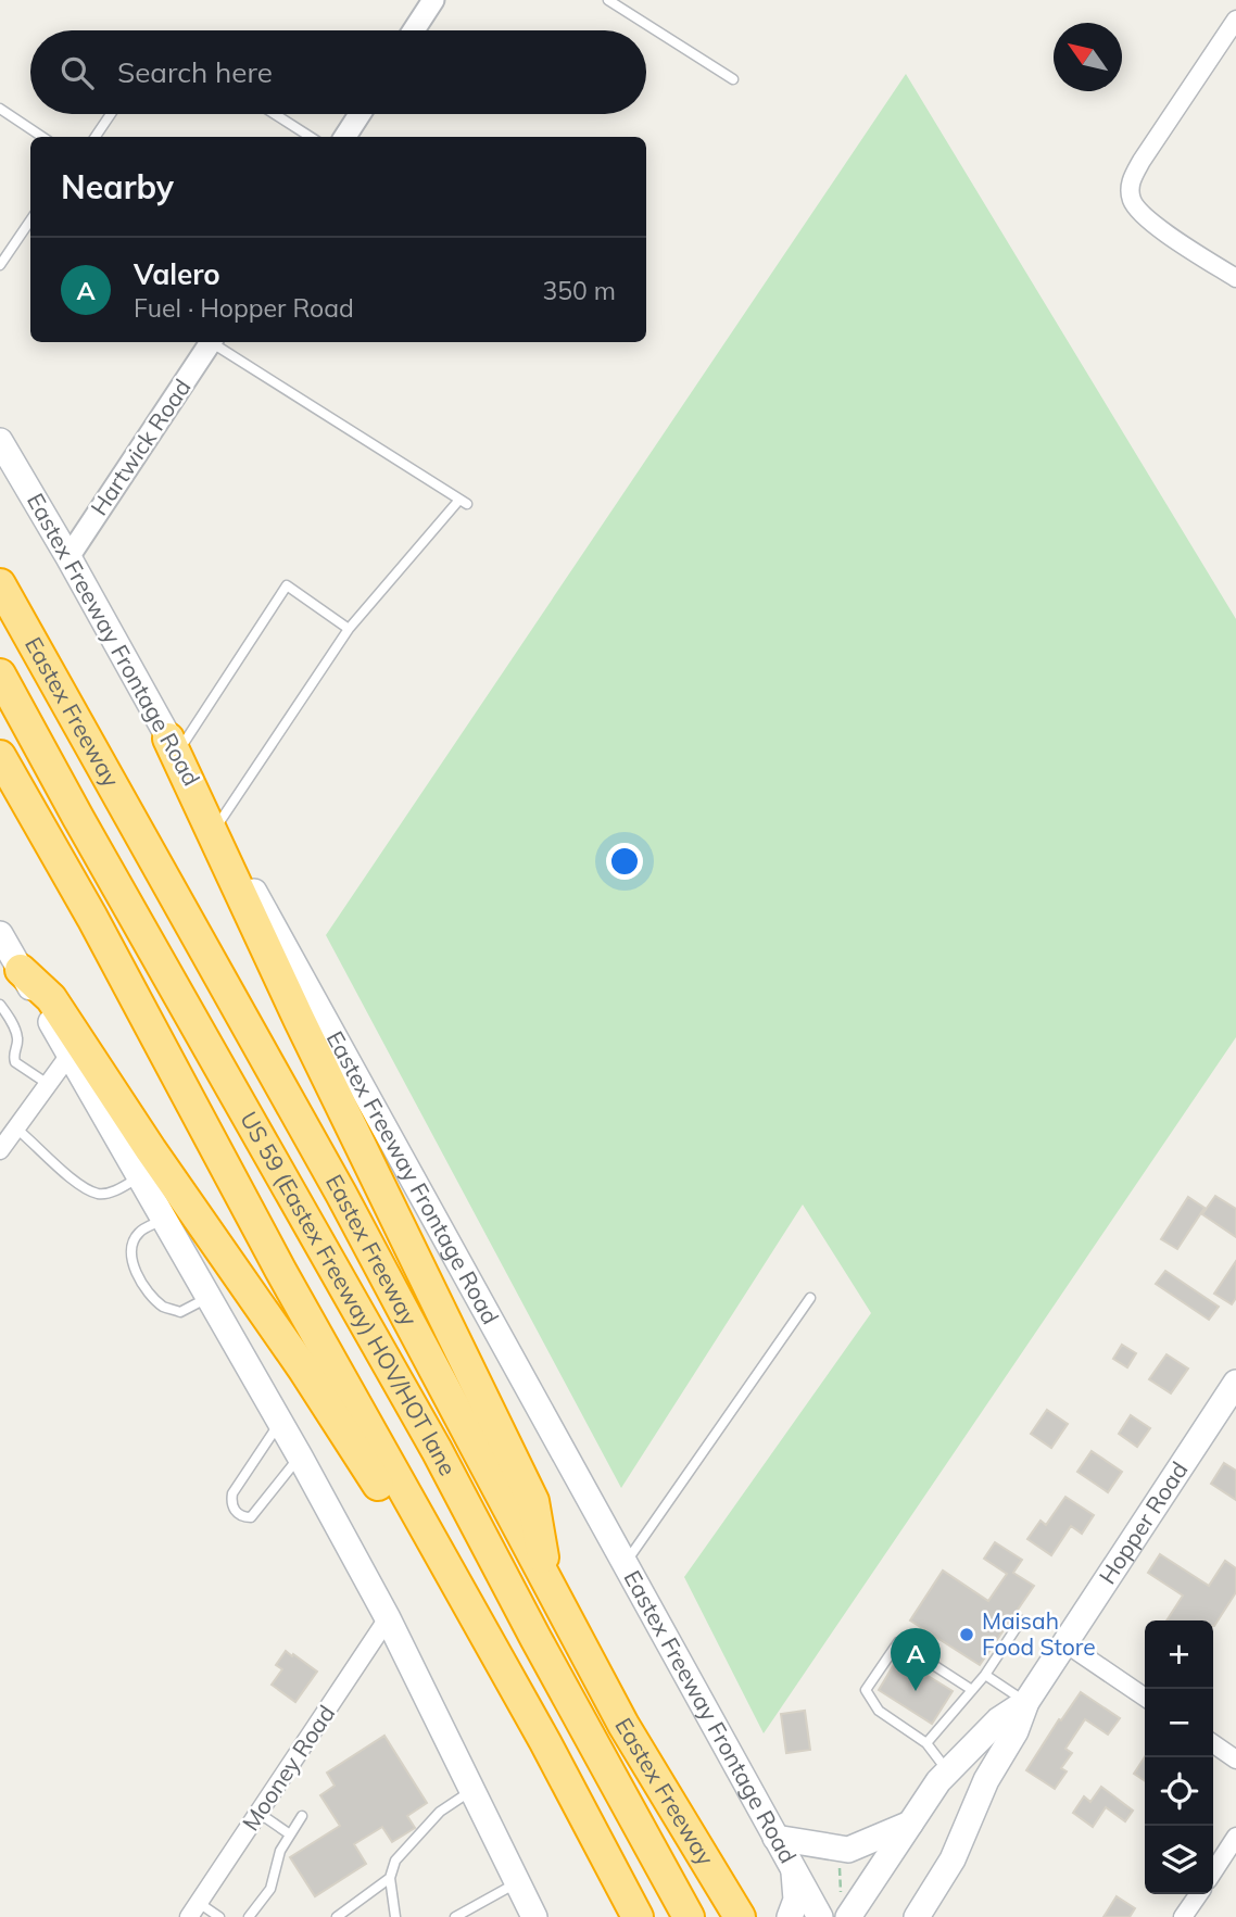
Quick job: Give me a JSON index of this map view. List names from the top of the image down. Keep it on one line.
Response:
{"streets":{"highway":["Eastex Freeway","US 59 (Eastex Freeway) HOV/HOT lane"],"main road":["Eastex Freeway Frontage Road","Hopper Road"],"street":["Hartwick Road","Mooney Road"]},"crossings":[["Hartwick Road","Eastex Freeway Frontage Road"]],"places":["Maisah Food Store"],"north":"top left","page":{"search":"Search here","heading":"Nearby","list":[{"mark":"A","name":"Valero","note":"Fuel · Hopper Road","value":"350 m"}],"map_buttons":["+","−"],"pins":"A"}}
